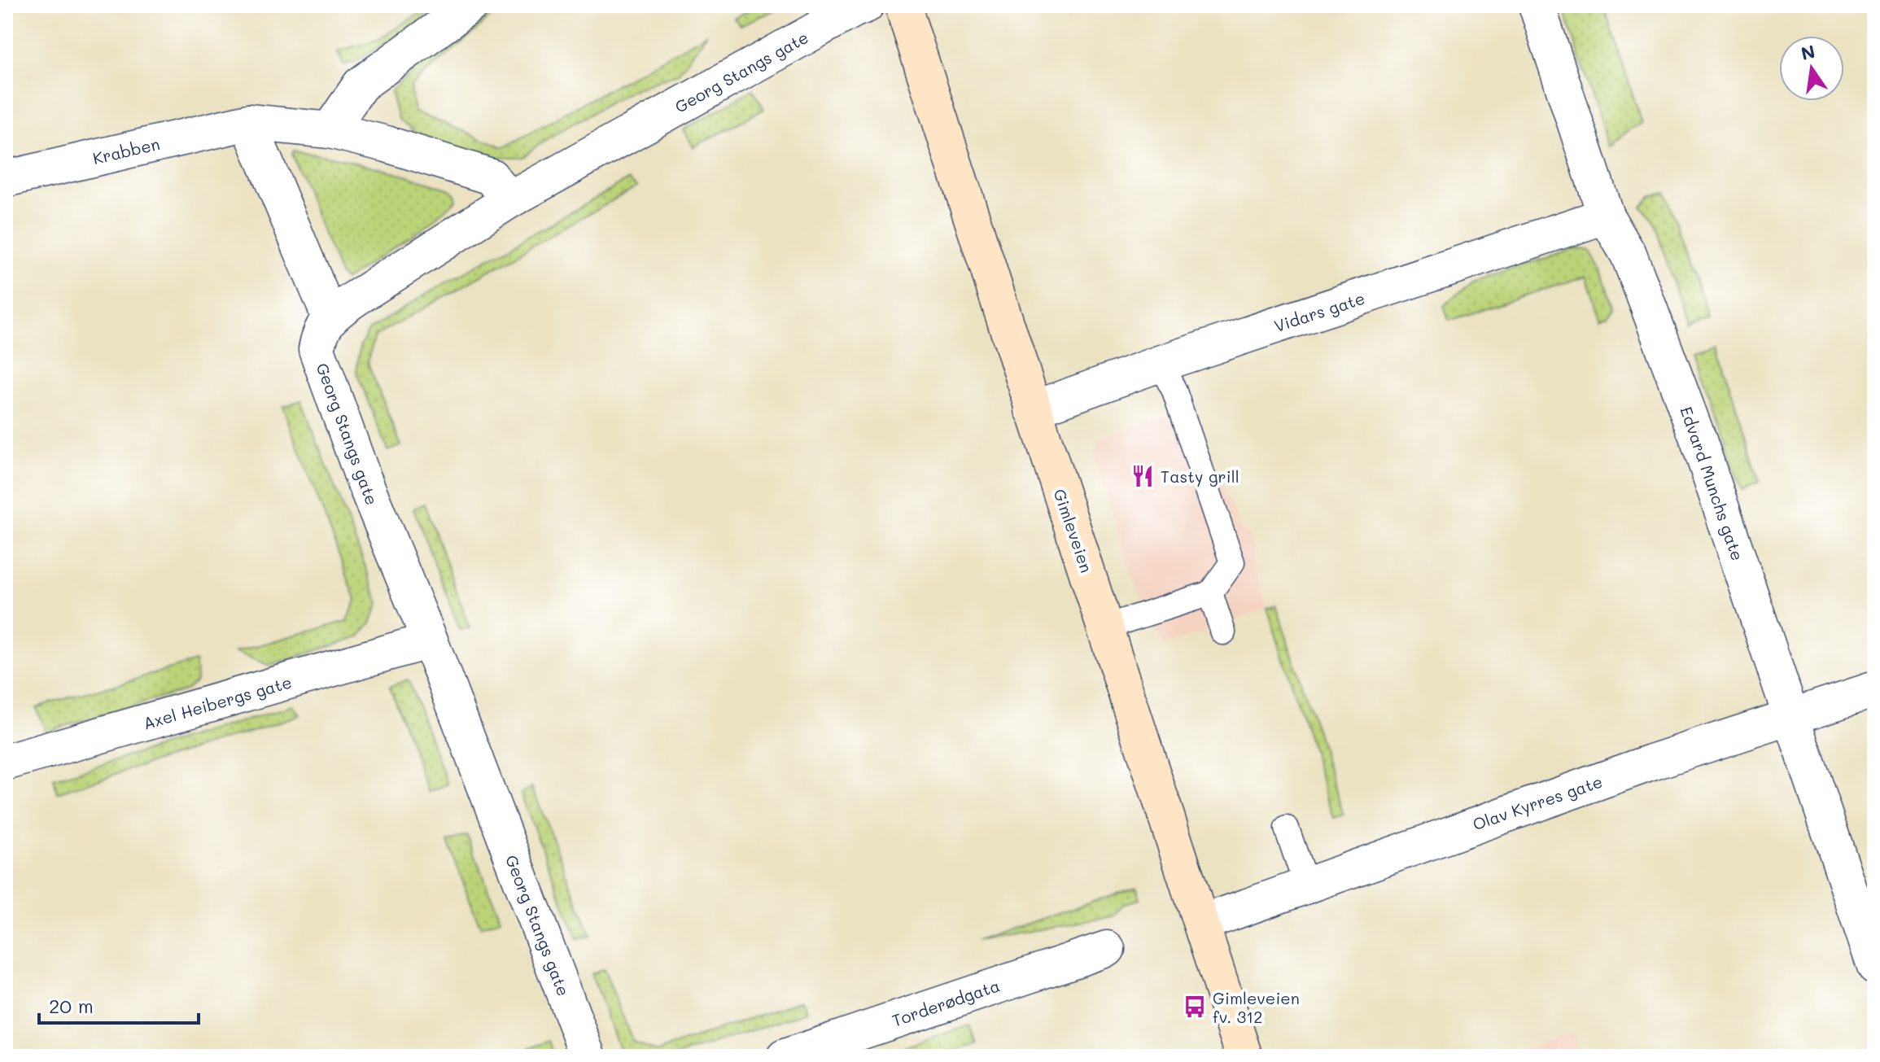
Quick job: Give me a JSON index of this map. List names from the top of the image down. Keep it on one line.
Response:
{"streets":{"main road":["Gimleveien"],"street":["Georg Stangs gate","Krabben","Vidars gate","Edvard Munchs gate","Axel Heibergs gate","Olav Kyrres gate","Torderødgata"]},"crossings":[["Georg Stangs gate","Krabben"],["Georg Stangs gate","Axel Heibergs gate"],["Vidars gate","Edvard Munchs gate"],["Vidars gate","Gimleveien"],["Edvard Munchs gate","Olav Kyrres gate"],["Gimleveien","Olav Kyrres gate"]],"places":{"restaurant":["Tasty grill"],"bus stop":["Gimleveien fv. 312"]},"scale_bar":"20 m","north":"top"}
